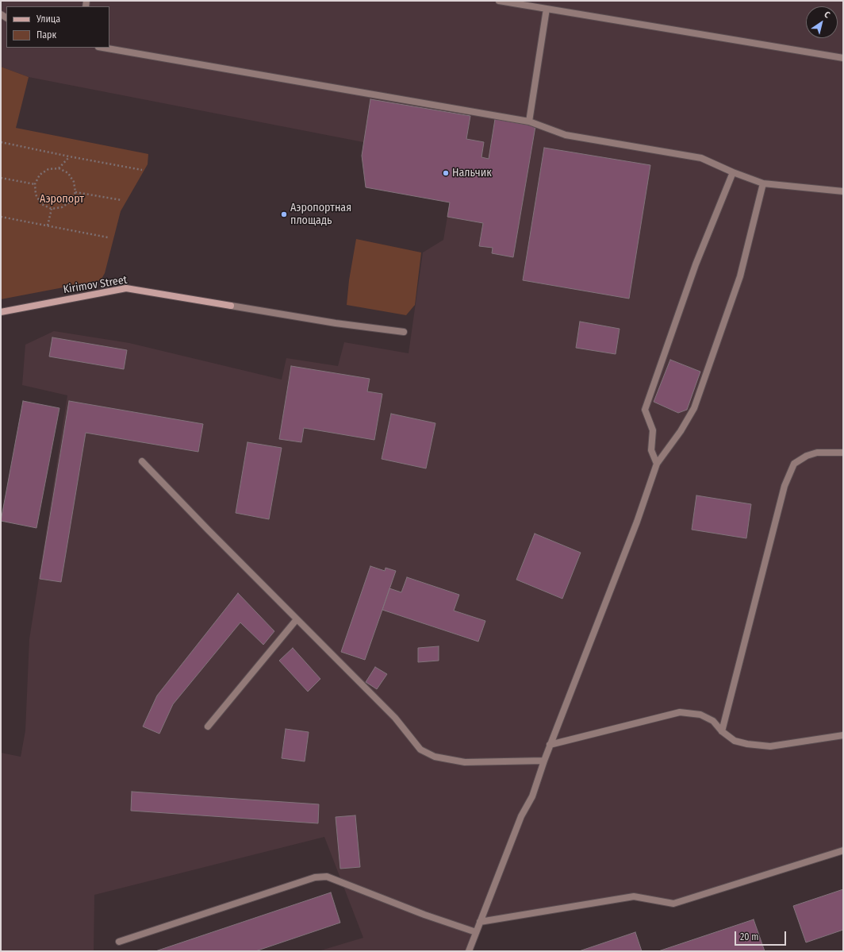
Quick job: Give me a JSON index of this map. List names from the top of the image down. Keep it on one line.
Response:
{"streets":{"main road":["Kirimov Street"]},"parks":["Аэропорт"],"places":["Нальчик","Аэропортная площадь"],"legend":["Улица","Парк"],"scale_bar":"20 m","north":"top right"}
